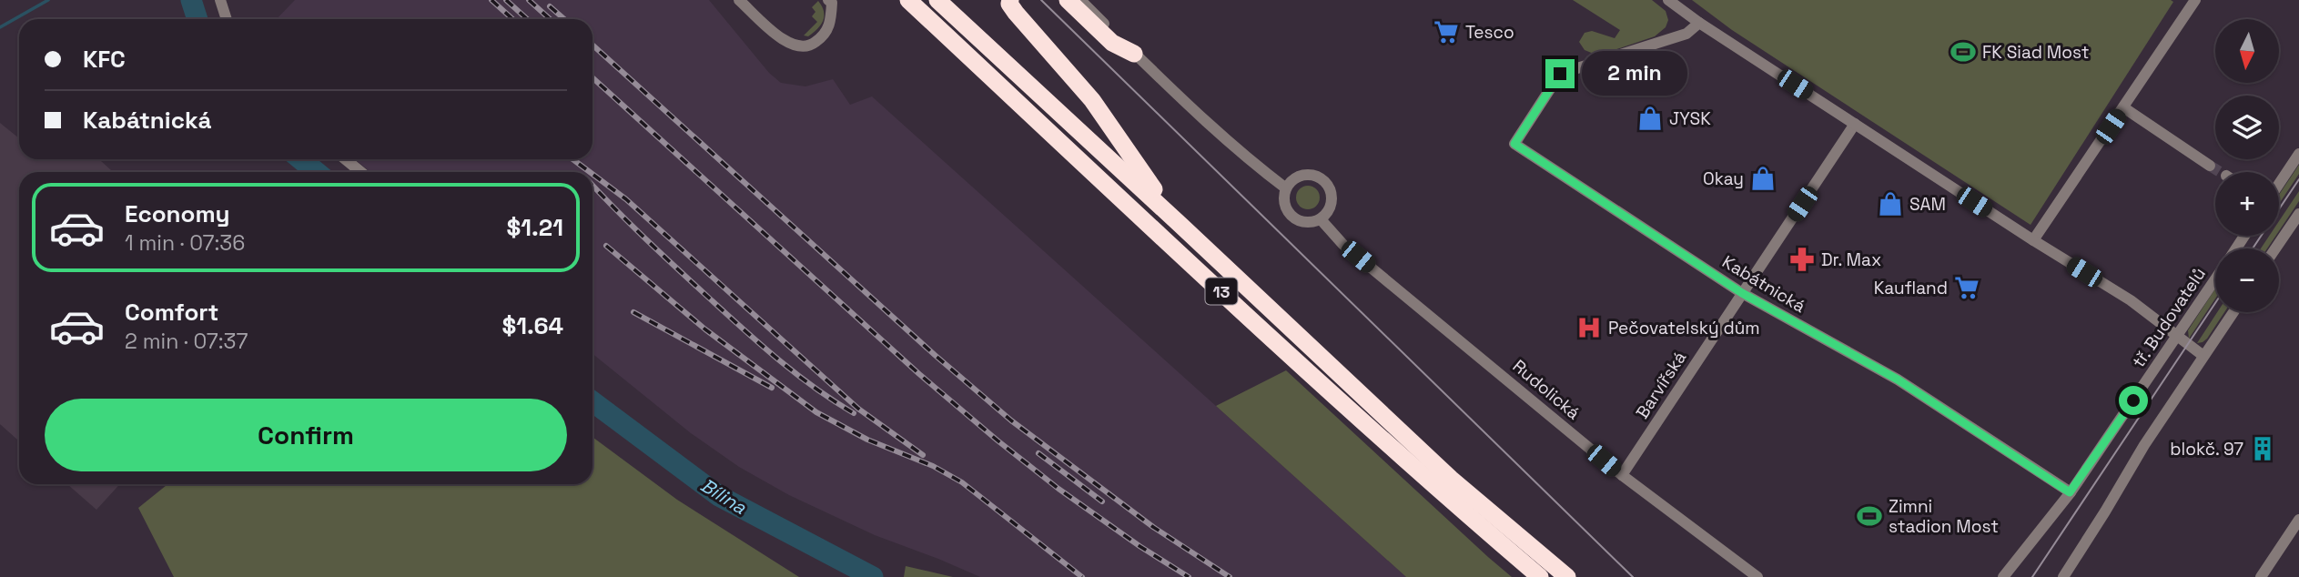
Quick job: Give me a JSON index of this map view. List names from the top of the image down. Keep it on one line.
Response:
{"streets":{"highway":["13"],"street":["Kabátnická","tř. Budovatelů","Barvířská","Rudolická"]},"crossings":[["Kabátnická","tř. Budovatelů"],["Kabátnická","Barvířská"],["Barvířská","Rudolická"]],"water":["Bílina"],"places":{"supermarket":["Tesco","Kaufland"],"sports":["FK Siad Most","Zimni stadion Most"],"shop":["JYSK","Okay","SAM"],"pharmacy":["Dr. Max"],"hospital":["Pečovatelský dům"],"building":["blokč. 97"]},"north":"bottom","page":{"map_buttons":["+","−"],"banner":["KFC","Kabátnická"],"bubble":"2 min","list":[{"name":"Economy","note":"1 min · 07:36","value":"$1.21"},{"name":"Comfort","note":"2 min · 07:37","value":"$1.64"}],"buttons":"Confirm"}}
